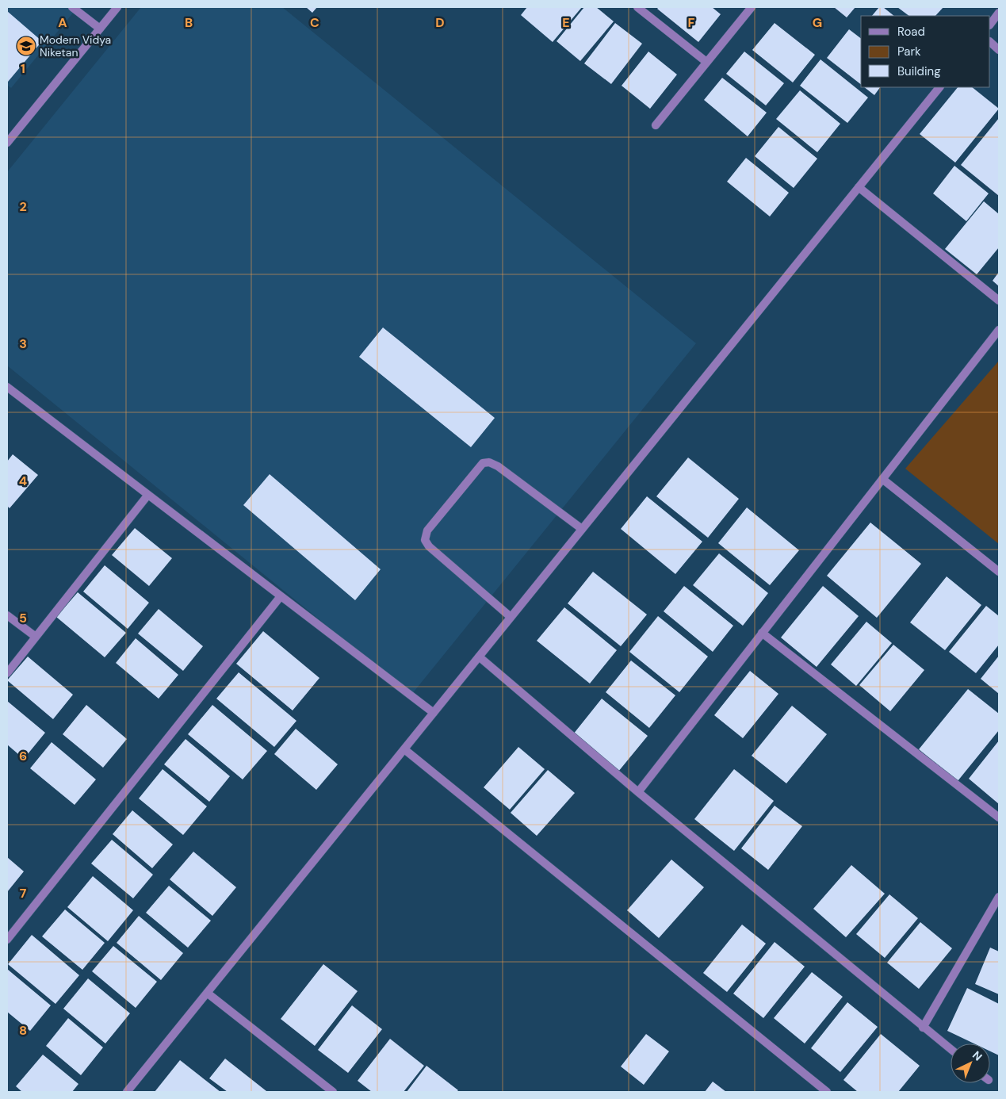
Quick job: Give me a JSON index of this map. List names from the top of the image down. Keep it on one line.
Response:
{"places":{"school or university":["Modern Vidya Niketan"]},"legend":["Road","Park","Building"],"north":"top right","grid":{"columns":["A","B","C","D","E","F","G"],"rows":["1","2","3","4","5","6","7","8"]}}
